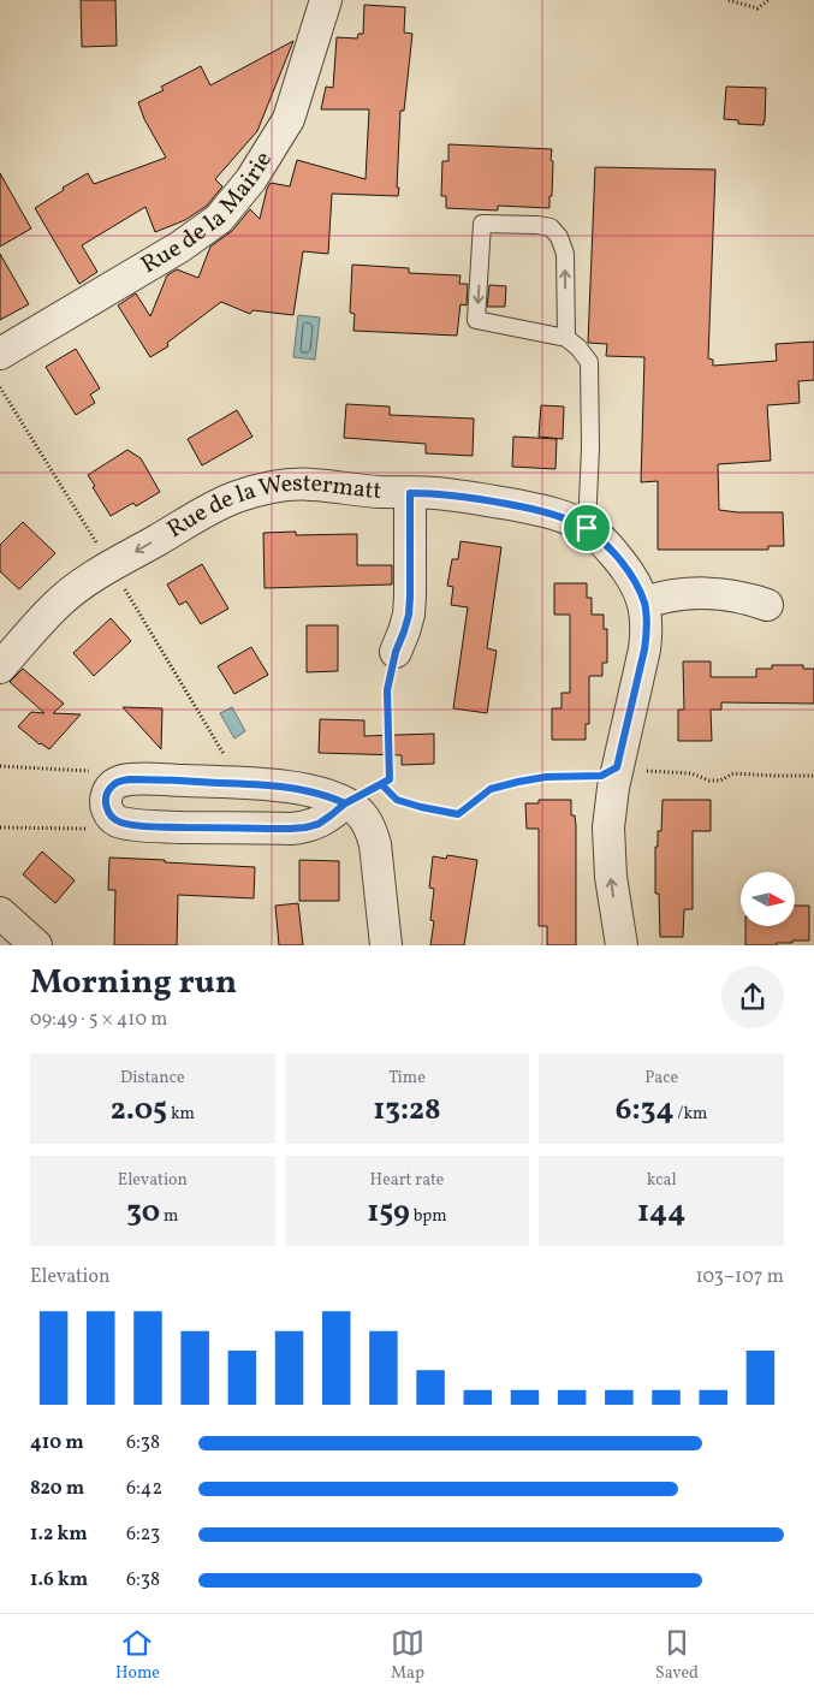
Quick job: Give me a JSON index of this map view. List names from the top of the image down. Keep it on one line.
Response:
{"streets":{"street":["Rue de la Mairie","Rue de la Westermatt"]},"north":"right","page":{"heading":["Morning run","09:49 · 5 × 410 m"],"stats":[["Distance","2.05 km"],["Time","13:28"],["Pace","6:34 /km"],["Elevation","30 m"],["Heart rate","159 bpm"],["kcal","144"]],"chart":["Elevation","103–107 m"],"list":[{"name":"410 m","note":"6:38"},{"name":"820 m","note":"6:42"},{"name":"1.2 km","note":"6:23"},{"name":"1.6 km","note":"6:38"}],"tabs":["Home","Map","Saved"]}}
